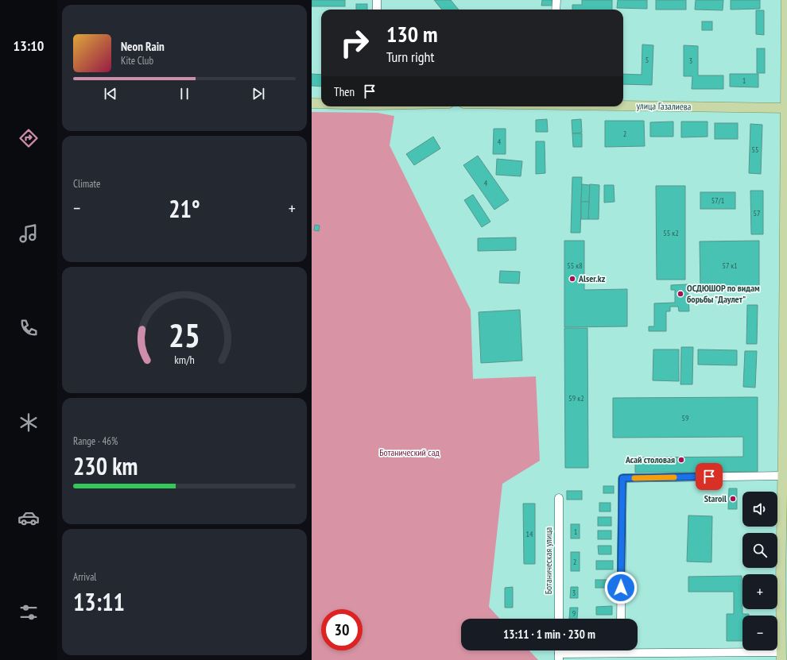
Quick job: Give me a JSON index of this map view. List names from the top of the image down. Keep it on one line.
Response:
{"streets":{"main road":["улица Газалиева"],"street":["Ботаническая улица"]},"parks":["Ботанический сад"],"places":["Alser.kz","ОСДЮШОР по видам борьбы \"Даулет\"","Асай столовая","Staroil"],"house_numbers":["5","3","1","2","4","55","4","57/1","57","55 к2","55 к8","57 к1","59 к2","59","1","14","2","3","9"],"page":{"tabs":"13:10","turn":["130 m","Turn right"],"song":["Neon Rain","Kite Club"],"then":"Then","tile":["Climate",["Range · 46%","230 km"],["Arrival","13:11"]],"heat":["−","21°","+"],"map_buttons":["+","−"],"limit":"30","trip":"13:11 · 1 min · 230 m","gauge":["25","km/h"]}}
